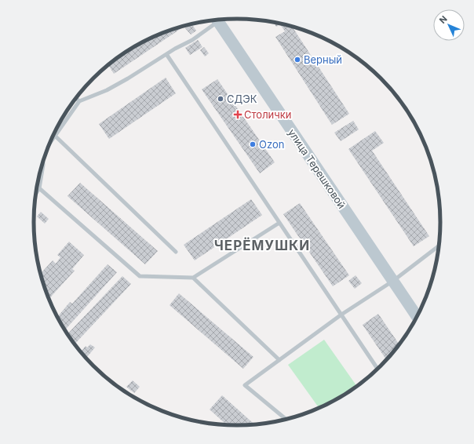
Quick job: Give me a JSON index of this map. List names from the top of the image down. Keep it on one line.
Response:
{"streets":{"main road":["улица Терешковой"]},"districts":["ЧЕРЁМУШКИ"],"places":{"other":["Верный","СДЭК","Ozon"],"health":["Столички"]},"north":"top left"}
